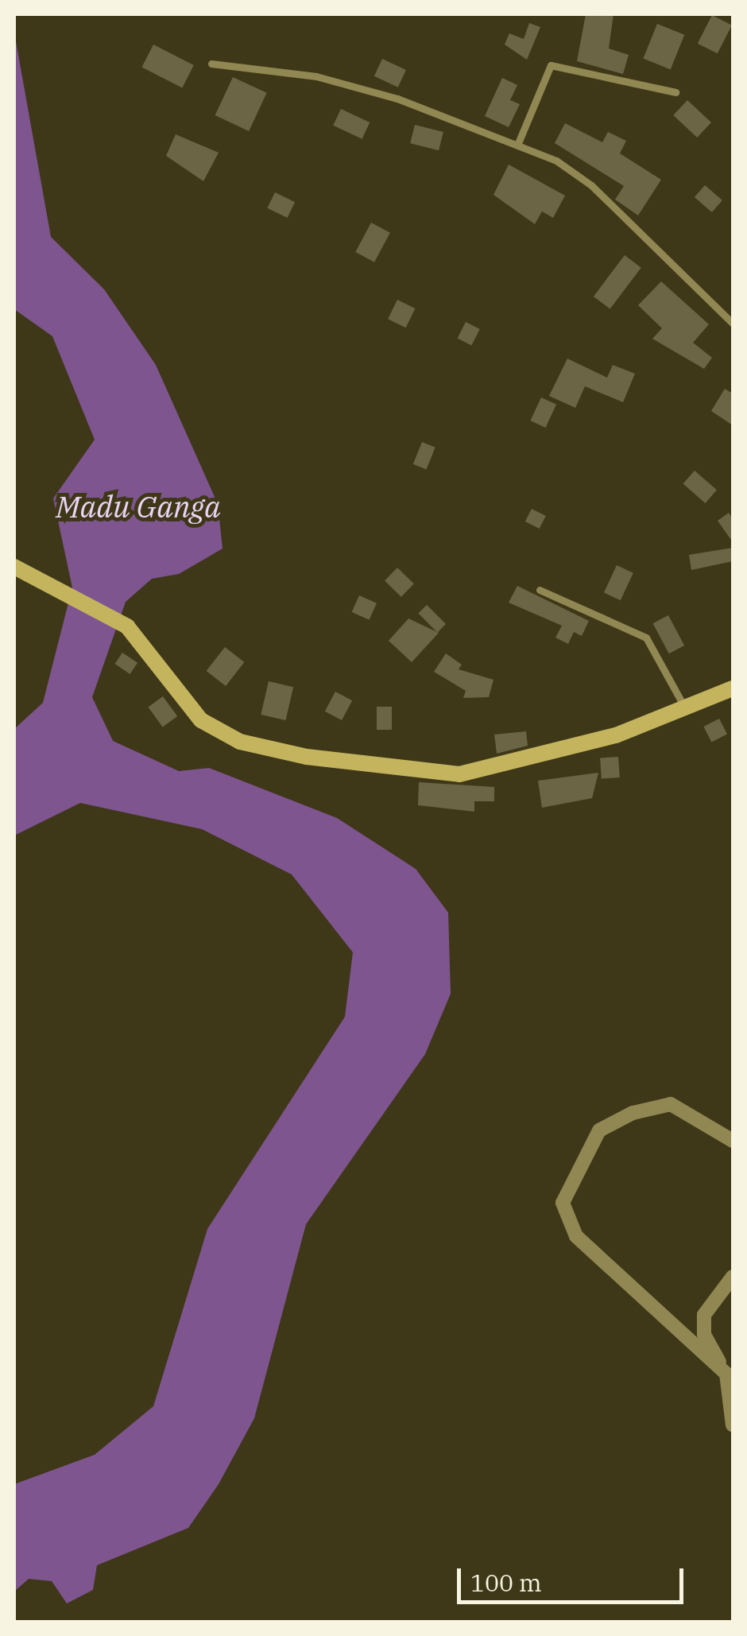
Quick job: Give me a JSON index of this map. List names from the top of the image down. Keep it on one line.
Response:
{"water":["Madu Ganga"],"scale_bar":"100 m"}
